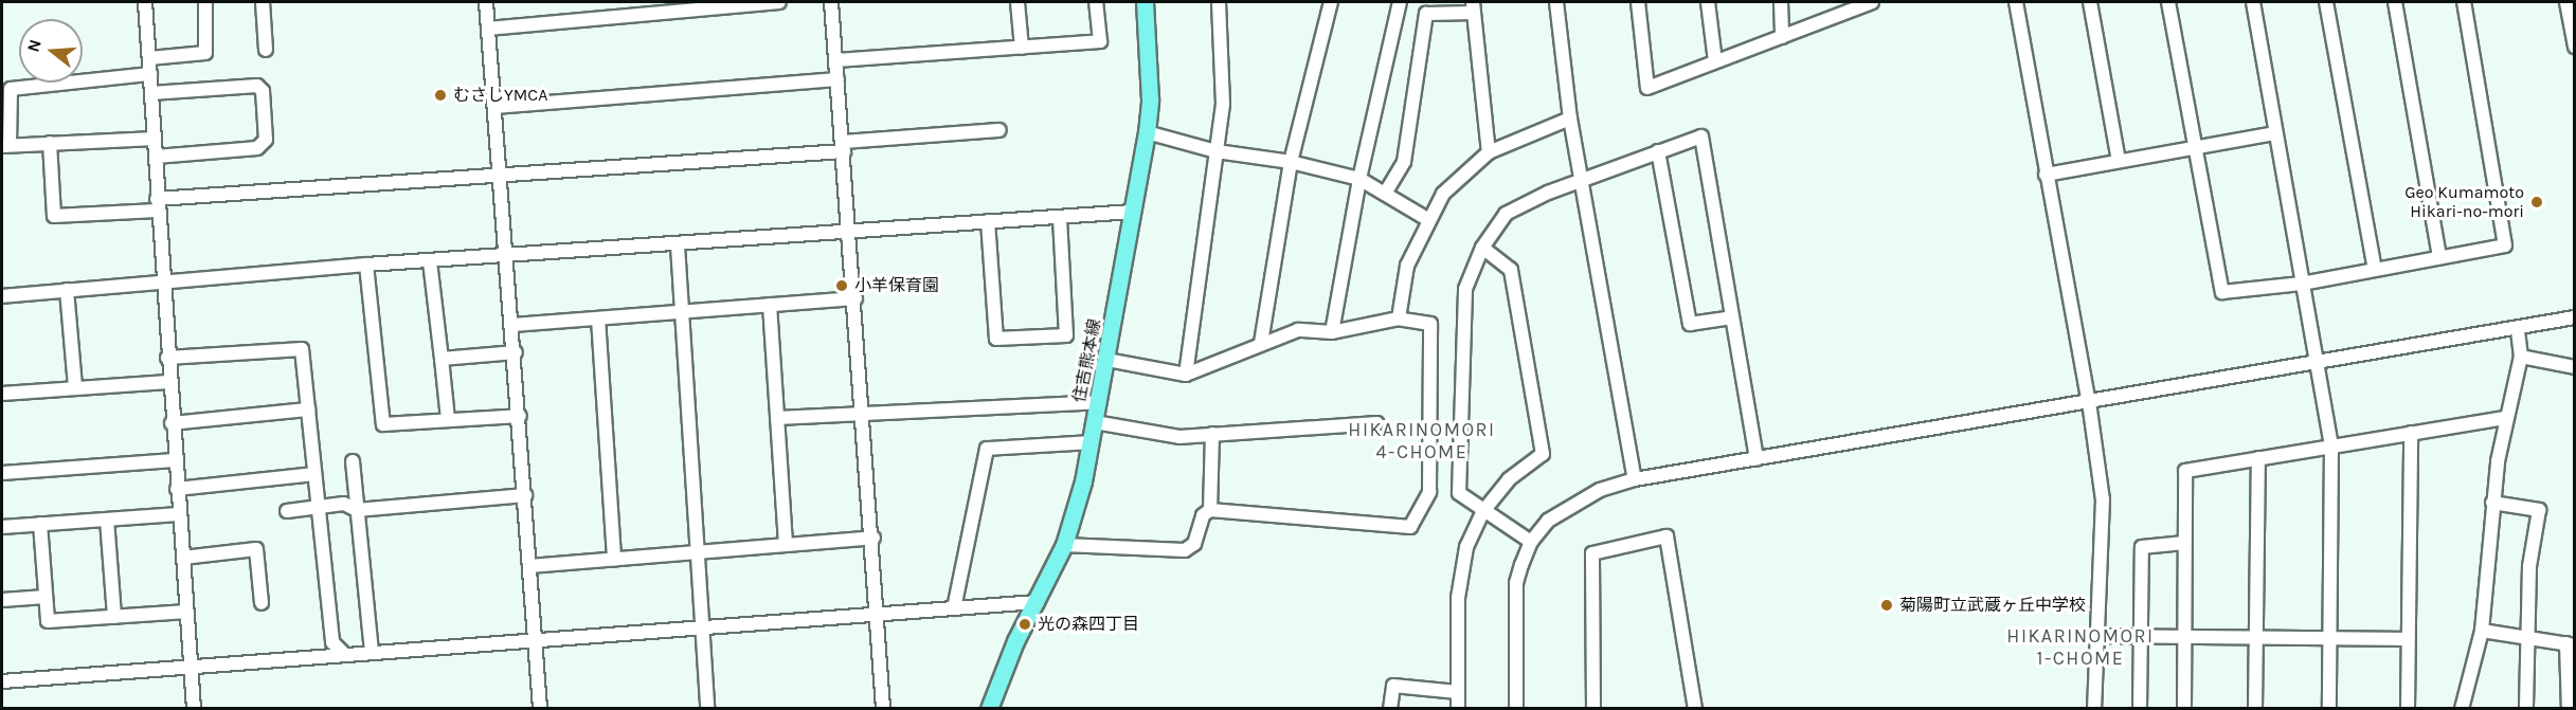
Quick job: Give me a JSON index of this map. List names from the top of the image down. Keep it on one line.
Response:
{"streets":{"main road":["住吉熊本線"]},"districts":["HIKARINOMORI 4-CHOME","HIKARINOMORI 1-CHOME"],"places":["むさしYMCA","Geo Kumamoto Hikari-no-mori","小羊保育園","菊陽町立武蔵ヶ丘中学校","光の森四丁目"],"north":"left"}
